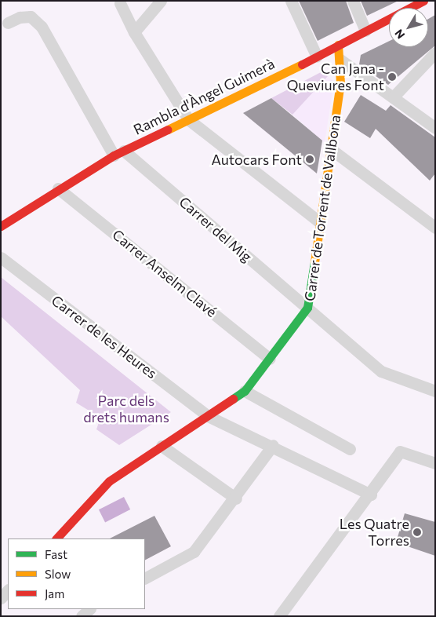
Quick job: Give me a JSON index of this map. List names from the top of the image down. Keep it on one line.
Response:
{"streets":{"street":["Rambla d'Àngel Guimerà","Carrer de Torrent de Vallbona","Carrer del Mig","Carrer Anselm Clavé","Carrer de les Heures"]},"crossings":[["Rambla d'Àngel Guimerà","Carrer de Torrent de Vallbona"],["Rambla d'Àngel Guimerà","Carrer del Mig"],["Rambla d'Àngel Guimerà","Carrer Anselm Clavé"],["Carrer de Torrent de Vallbona","Carrer del Mig"],["Carrer de Torrent de Vallbona","Carrer Anselm Clavé"],["Carrer de Torrent de Vallbona","Carrer de les Heures"]],"parks":["Parc dels drets humans"],"places":["Can Jana - Queviures Font","Autocars Font","Les Quatre Torres"],"legend":["Fast","Slow","Jam"],"north":"bottom left"}
